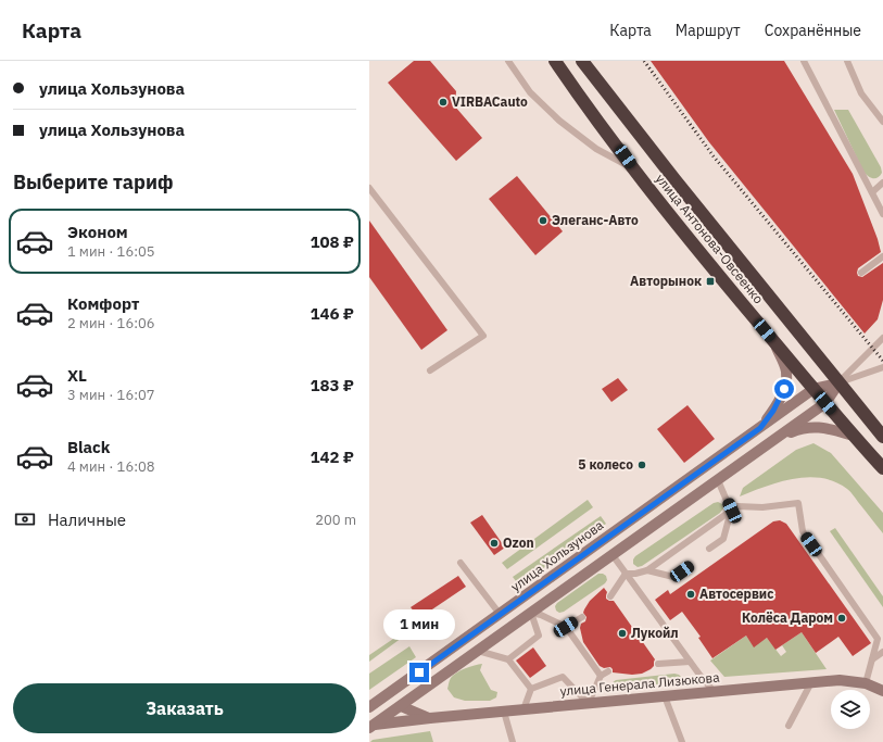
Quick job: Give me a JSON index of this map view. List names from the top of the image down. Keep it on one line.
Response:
{"streets":{"highway":["улица Антонова-Овсеенко"],"main road":["улица Хользунова","улица Генерала Лизюкова"]},"crossings":[["улица Антонова-Овсеенко","улица Хользунова"]],"places":{"other":["VIRBACauto","Элеганс-Авто","5 колесо","Ozon","Автосервис","Колёса Даром","Лукойл"],"transit":["Авторынок"]},"page":{"header":"Карта","nav":["Карта","Маршрут","Сохранённые"],"banner":["улица Хользунова","улица Хользунова"],"heading":"Выберите тариф","list":[{"name":"Эконом","note":"1 мин · 16:05","value":"108 ₽"},{"name":"Комфорт","note":"2 мин · 16:06","value":"146 ₽"},{"name":"XL","note":"3 мин · 16:07","value":"183 ₽"},{"name":"Black","note":"4 мин · 16:08","value":"142 ₽"}],"pay":["Наличные","200 m"],"bubble":"1 мин","buttons":"Заказать"}}
